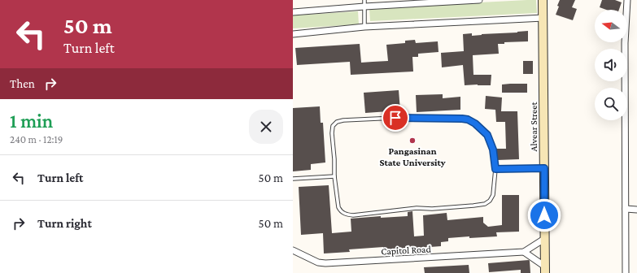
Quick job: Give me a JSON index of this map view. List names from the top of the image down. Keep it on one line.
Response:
{"streets":{"street":["Alvear Street","Capitol Road"]},"crossings":[["Alvear Street","Capitol Road"]],"places":["Pangasinan State University"],"north":"left","page":{"turn":["50 m","Turn left"],"then":"Then","heading":["1 min","240 m · 12:19"],"list":[{"name":"Turn left","value":"50 m"},{"name":"Turn right","value":"50 m"}]}}
